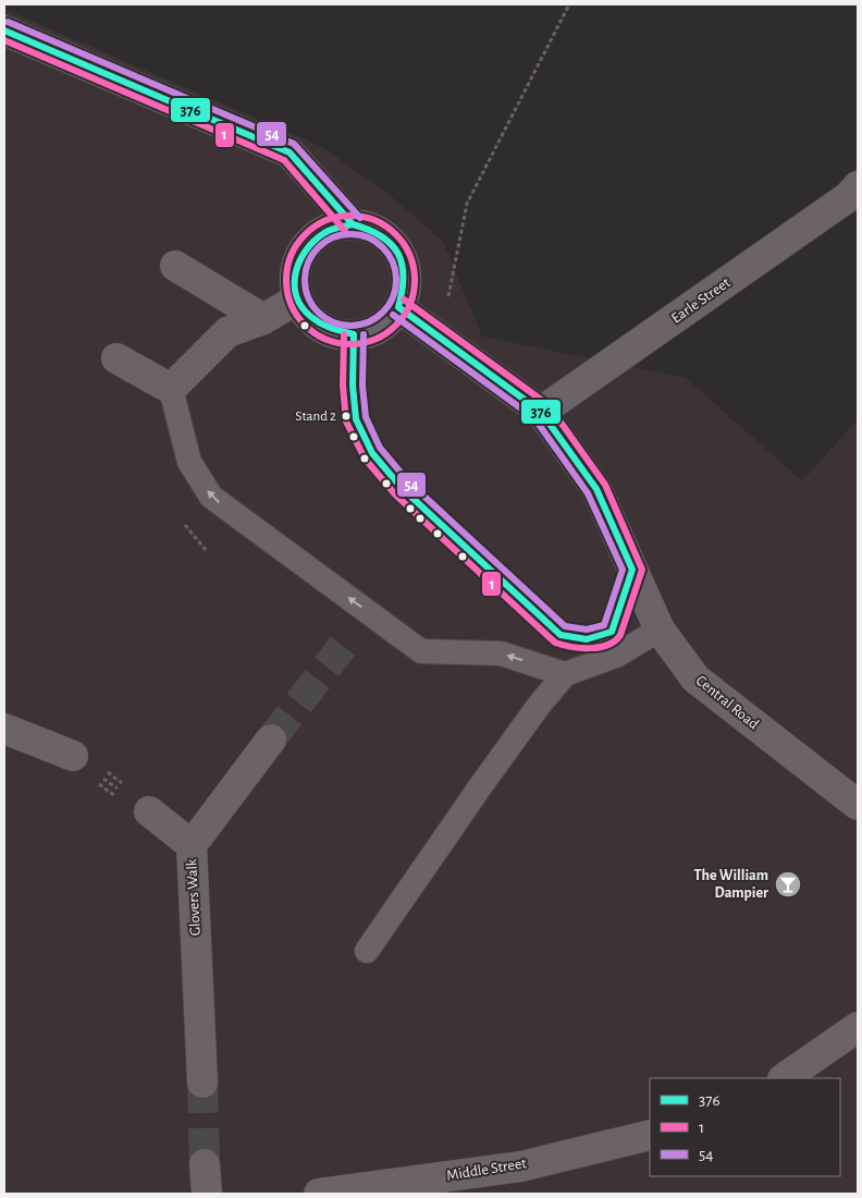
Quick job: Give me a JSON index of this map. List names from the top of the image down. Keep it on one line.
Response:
{"streets":{"street":["Earle Street","Central Road","Glovers Walk","Middle Street"]},"crossings":[["Earle Street","Central Road"]],"places":{"other":["Stand 2"],"bar":["The William Dampier"]},"lines":["transit line 54","transit line 376","transit line 1"],"legend":["376","1","54"]}
